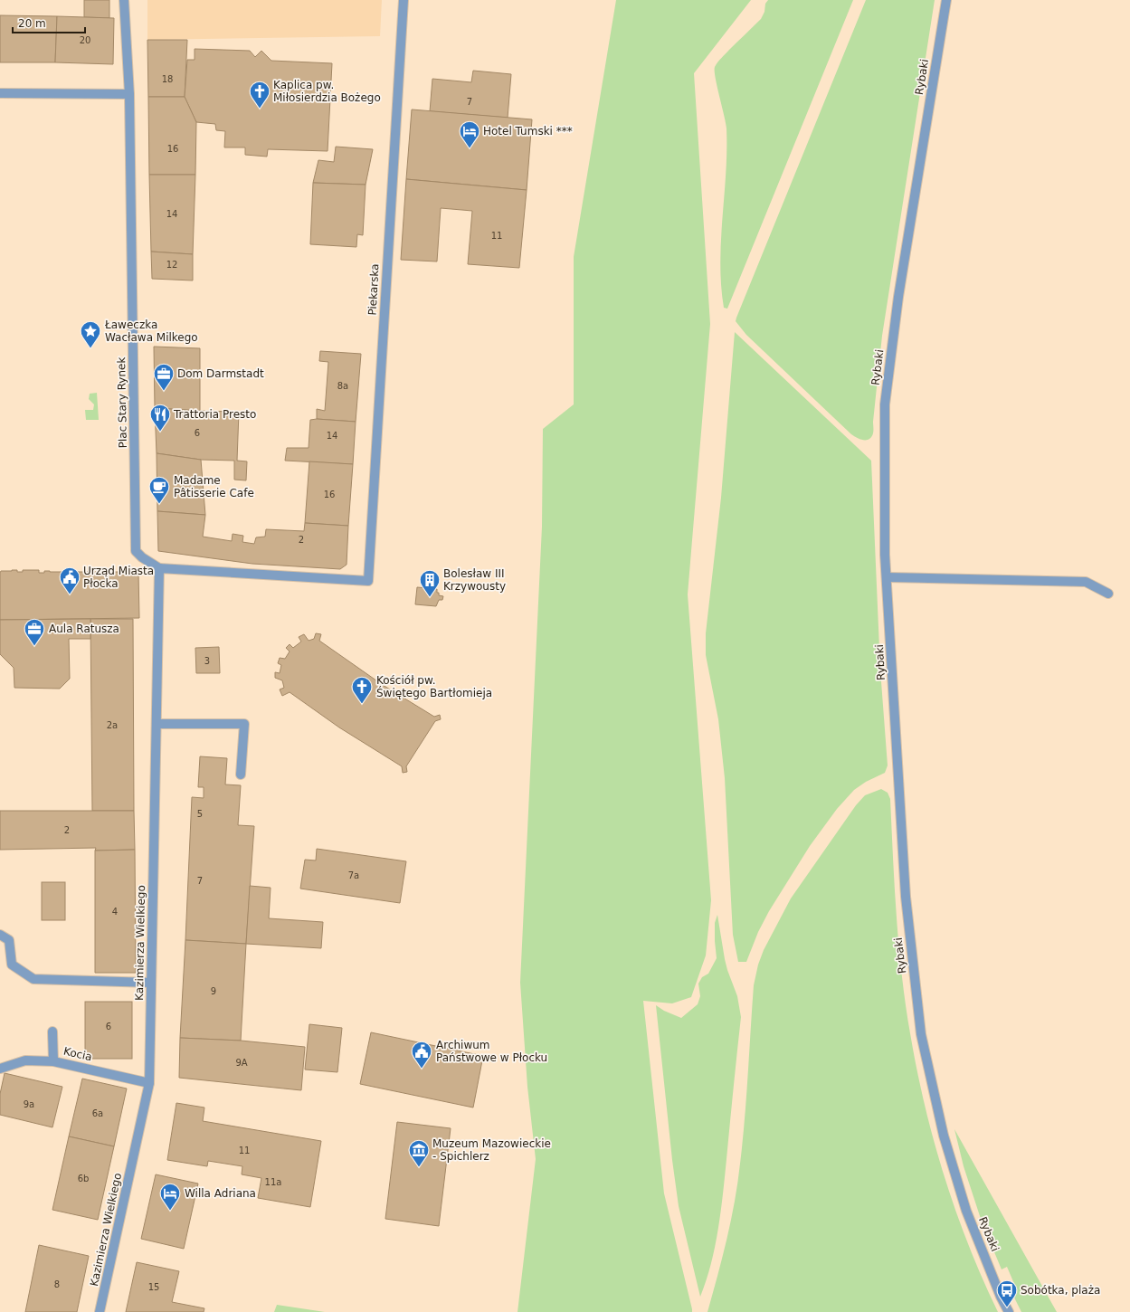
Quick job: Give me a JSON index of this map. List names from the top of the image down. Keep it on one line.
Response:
{"streets":{"street":["Rybaki","Piekarska","Plac Stary Rynek","Kazimierza Wielkiego","Kocia"]},"crossings":[["Piekarska","Plac Stary Rynek"],["Piekarska","Kazimierza Wielkiego"],["Plac Stary Rynek","Kazimierza Wielkiego"],["Kazimierza Wielkiego","Kocia"]],"places":{"church":["Kaplica pw. Miłosierdzia Bożego","Kościół pw. Świętego Bartłomieja"],"hotel":["Hotel Tumski ***","Willa Adriana"],"place":["Ławeczka Wacława Milkego"],"office":["Dom Darmstadt","Aula Ratusza"],"restaurant":["Trattoria Presto"],"cafe":["Madame Pâtisserie Cafe"],"public building":["Urząd Miasta Płocka","Archiwum Państwowe w Płocku"],"building":["Bolesław III Krzywousty"],"museum":["Muzeum Mazowieckie - Spichlerz"],"bus stop":["Sobótka, plaża"]},"house_numbers":["20","18","7","16","14","11","12","8a","6","14","16","2","3","2a","5","2","7a","7","4","9","6","9A","9a","6a","11","6b","11a","8","15"],"scale_bar":"20 m"}
